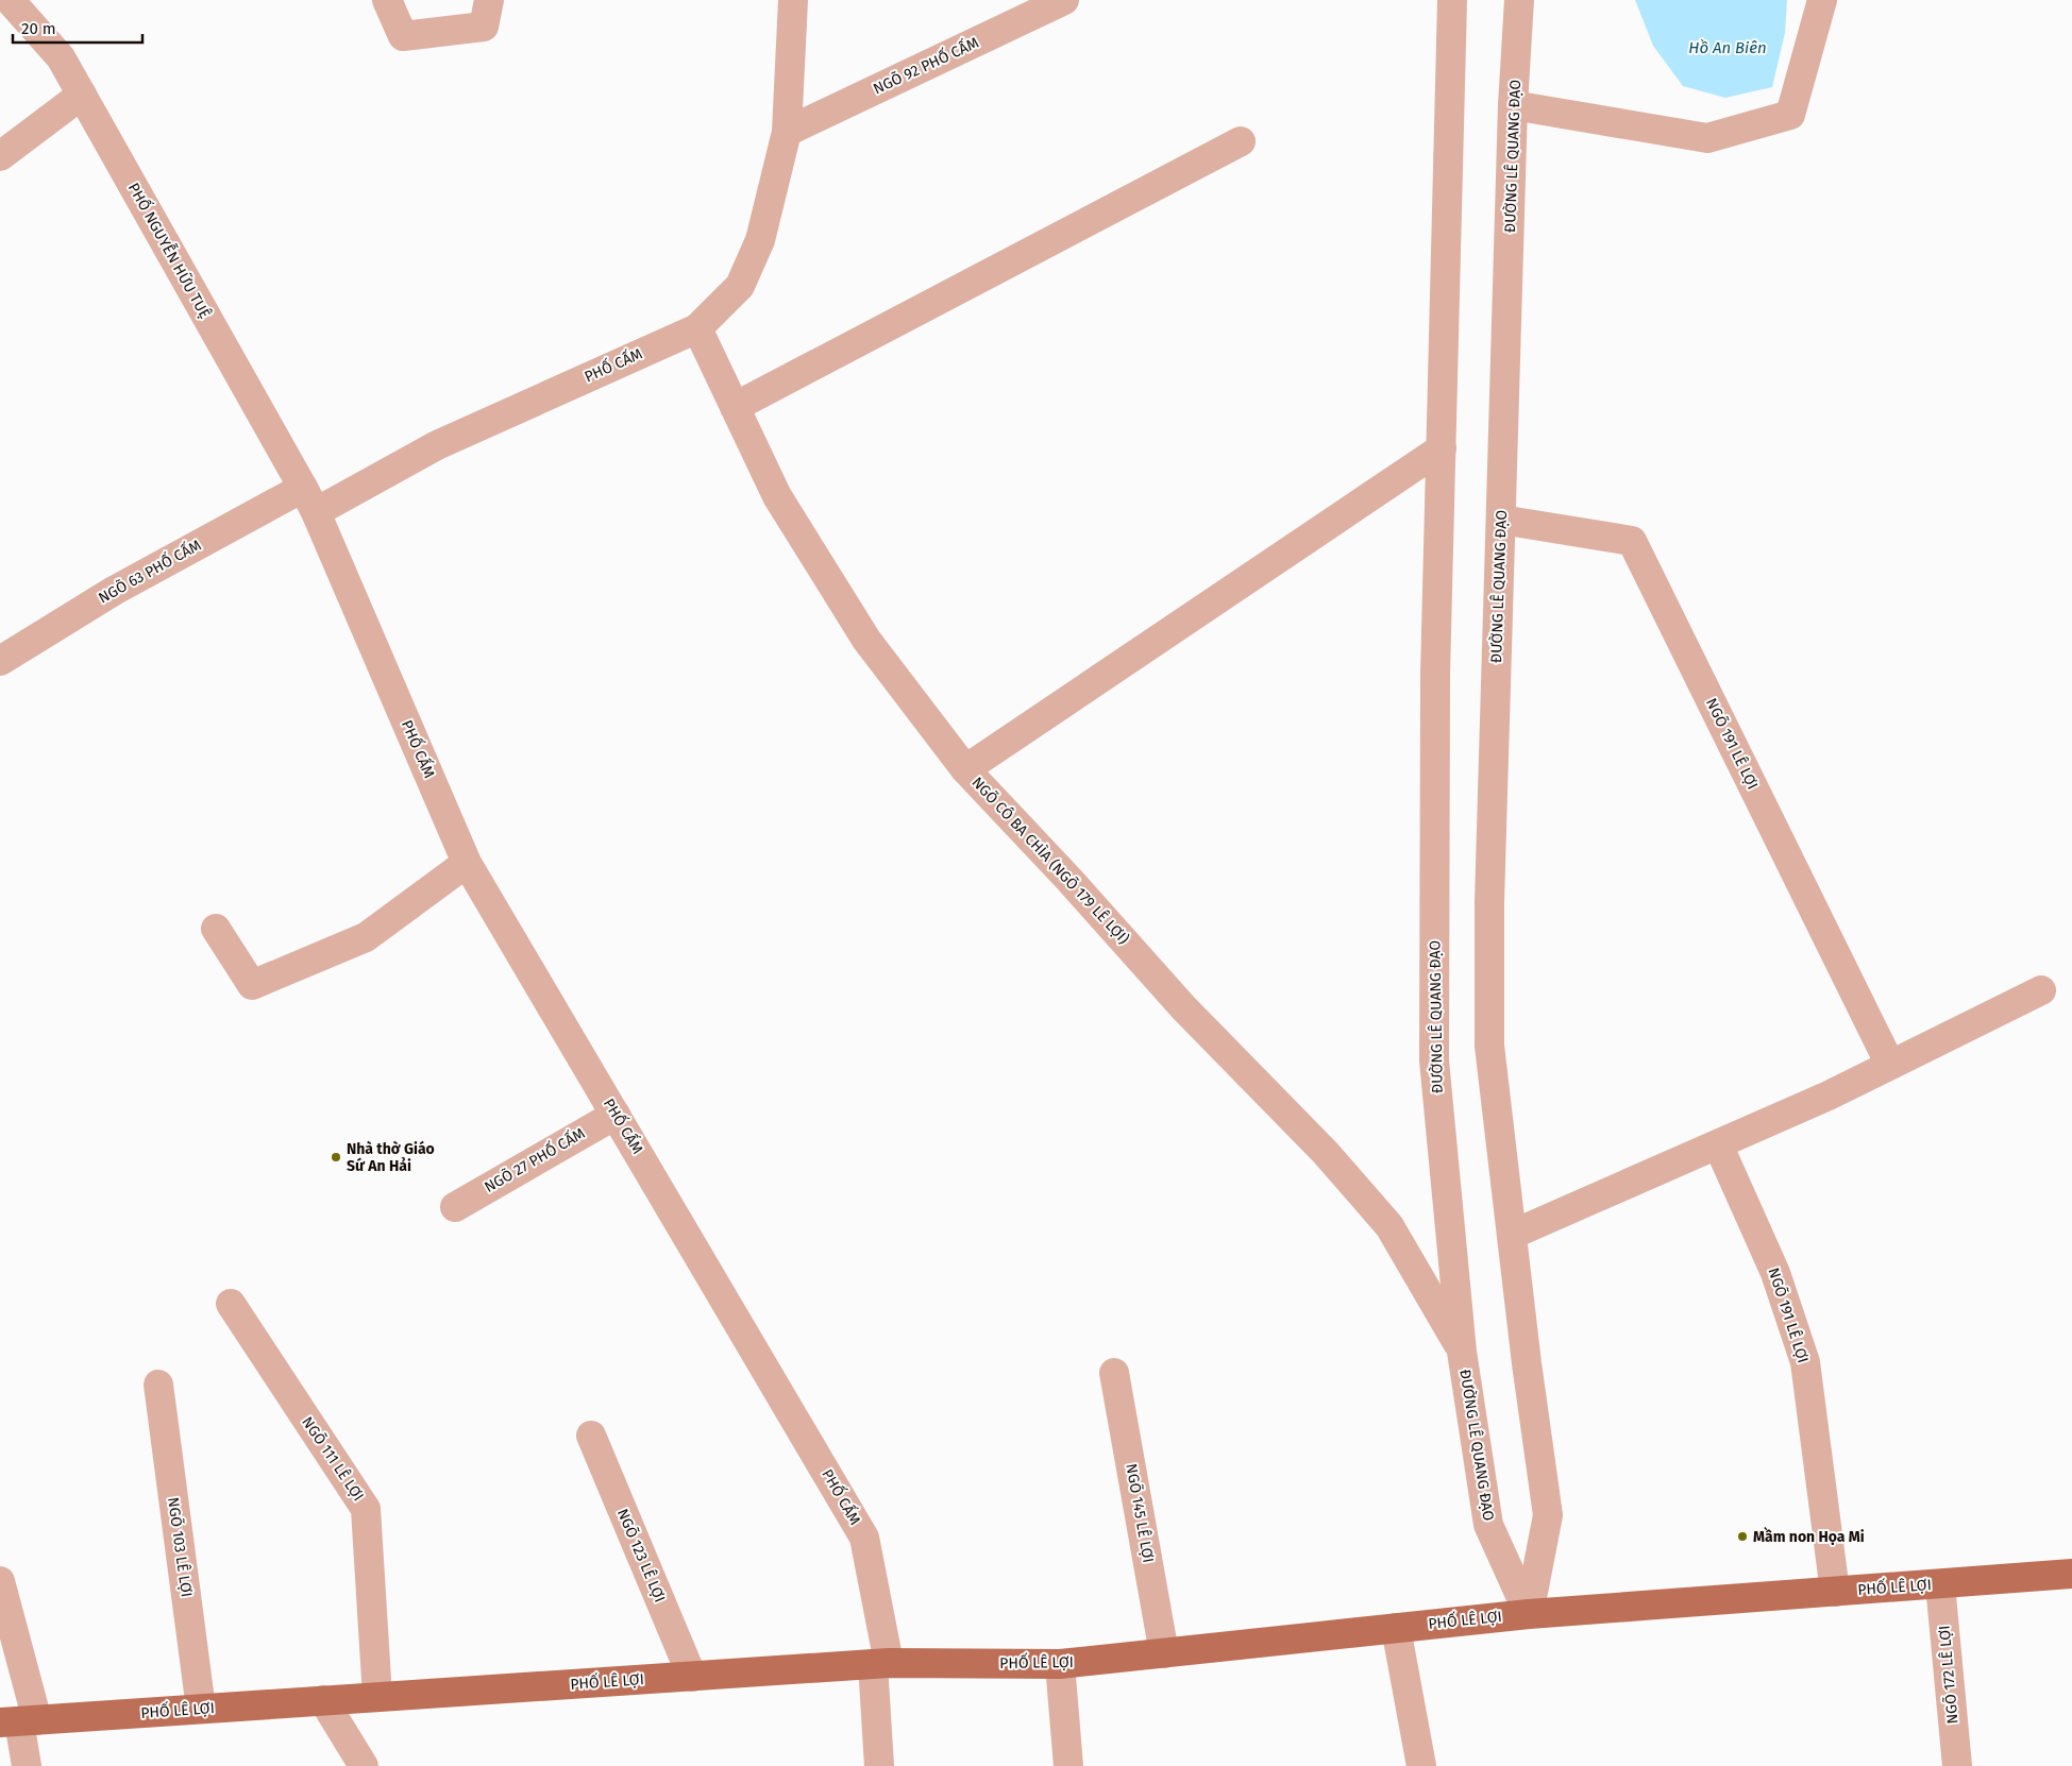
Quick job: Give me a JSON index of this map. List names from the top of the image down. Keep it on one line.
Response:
{"streets":{"main road":["PHỐ LÊ LỢI"],"street":["NGÕ 92 PHỐ CẤM","ĐƯỜNG LÊ QUANG ĐẠO","PHỐ NGUYỄN HỮU TUỆ","PHỐ CẤM","NGÕ 63 PHỐ CẤM","NGÕ 191 LÊ LỢI","NGÕ CÔ BA CHÌA (NGÕ 179 LÊ LỢI)","NGÕ 27 PHỐ CẤM","NGÕ 111 LÊ LỢI","NGÕ 145 LÊ LỢI","NGÕ 103 LÊ LỢI","NGÕ 123 LÊ LỢI","NGÕ 172 LÊ LỢI"]},"crossings":[["NGÕ 92 PHỐ CẤM","PHỐ CẤM"],["ĐƯỜNG LÊ QUANG ĐẠO","NGÕ 191 LÊ LỢI"],["ĐƯỜNG LÊ QUANG ĐẠO","NGÕ CÔ BA CHÌA (NGÕ 179 LÊ LỢI)"],["ĐƯỜNG LÊ QUANG ĐẠO","PHỐ LÊ LỢI"],["PHỐ NGUYỄN HỮU TUỆ","PHỐ CẤM"],["PHỐ NGUYỄN HỮU TUỆ","NGÕ 63 PHỐ CẤM"],["PHỐ CẤM","NGÕ 63 PHỐ CẤM"],["PHỐ CẤM","NGÕ CÔ BA CHÌA (NGÕ 179 LÊ LỢI)"],["PHỐ CẤM","NGÕ 27 PHỐ CẤM"],["PHỐ CẤM","PHỐ LÊ LỢI"],["NGÕ 191 LÊ LỢI","PHỐ LÊ LỢI"],["NGÕ 111 LÊ LỢI","PHỐ LÊ LỢI"],["NGÕ 145 LÊ LỢI","PHỐ LÊ LỢI"],["NGÕ 103 LÊ LỢI","PHỐ LÊ LỢI"],["NGÕ 123 LÊ LỢI","PHỐ LÊ LỢI"],["PHỐ LÊ LỢI","NGÕ 172 LÊ LỢI"]],"water":["Hồ An Biên"],"places":["Nhà thờ Giáo Sứ An Hải","Mầm non Họa Mi"],"scale_bar":"20 m"}
